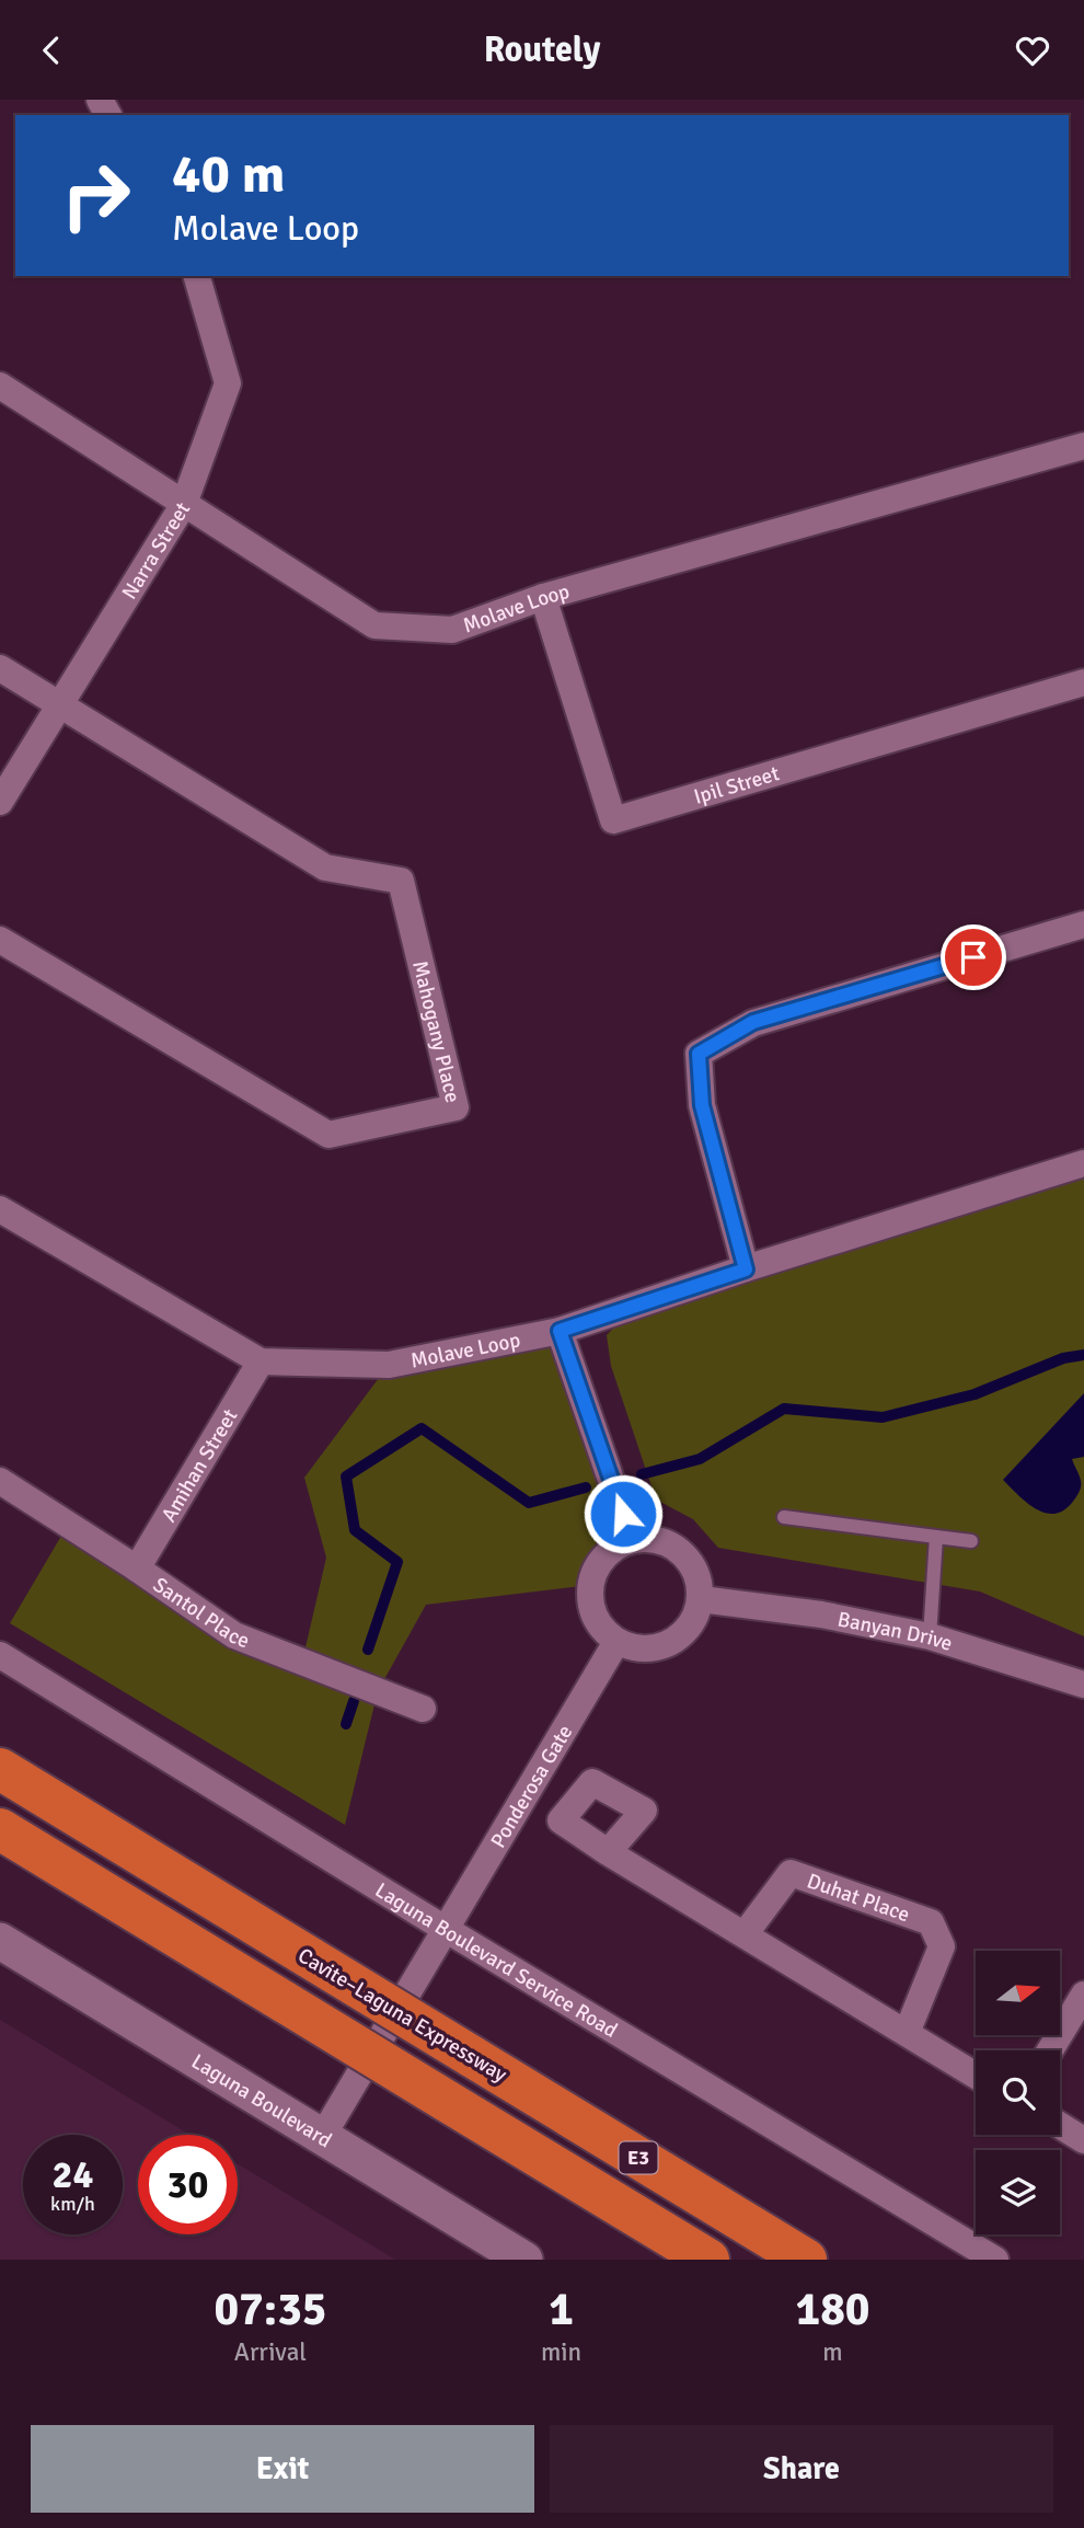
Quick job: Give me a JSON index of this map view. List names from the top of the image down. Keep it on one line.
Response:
{"streets":{"highway":["Cavite–Laguna Expressway","E3"],"main road":["Laguna Boulevard"],"street":["Narra Street","Molave Loop","Ipil Street","Mahogany Place","Amihan Street","Santol Place","Banyan Drive","Ponderosa Gate","Duhat Place","Laguna Boulevard Service Road"]},"crossings":[["Narra Street","Molave Loop"],["Narra Street","Mahogany Place"],["Molave Loop","Ipil Street"],["Molave Loop","Amihan Street"],["Amihan Street","Santol Place"],["Banyan Drive","Ponderosa Gate"],["Ponderosa Gate","Laguna Boulevard Service Road"],["Ponderosa Gate","Laguna Boulevard"]],"north":"right","page":{"header":"Routely","turn":["40 m","Molave Loop"],"speed":"24 km/h","limit":"30","eta":["07:35","Arrival","1","min","180","m"],"buttons":["Exit","Share"]}}
